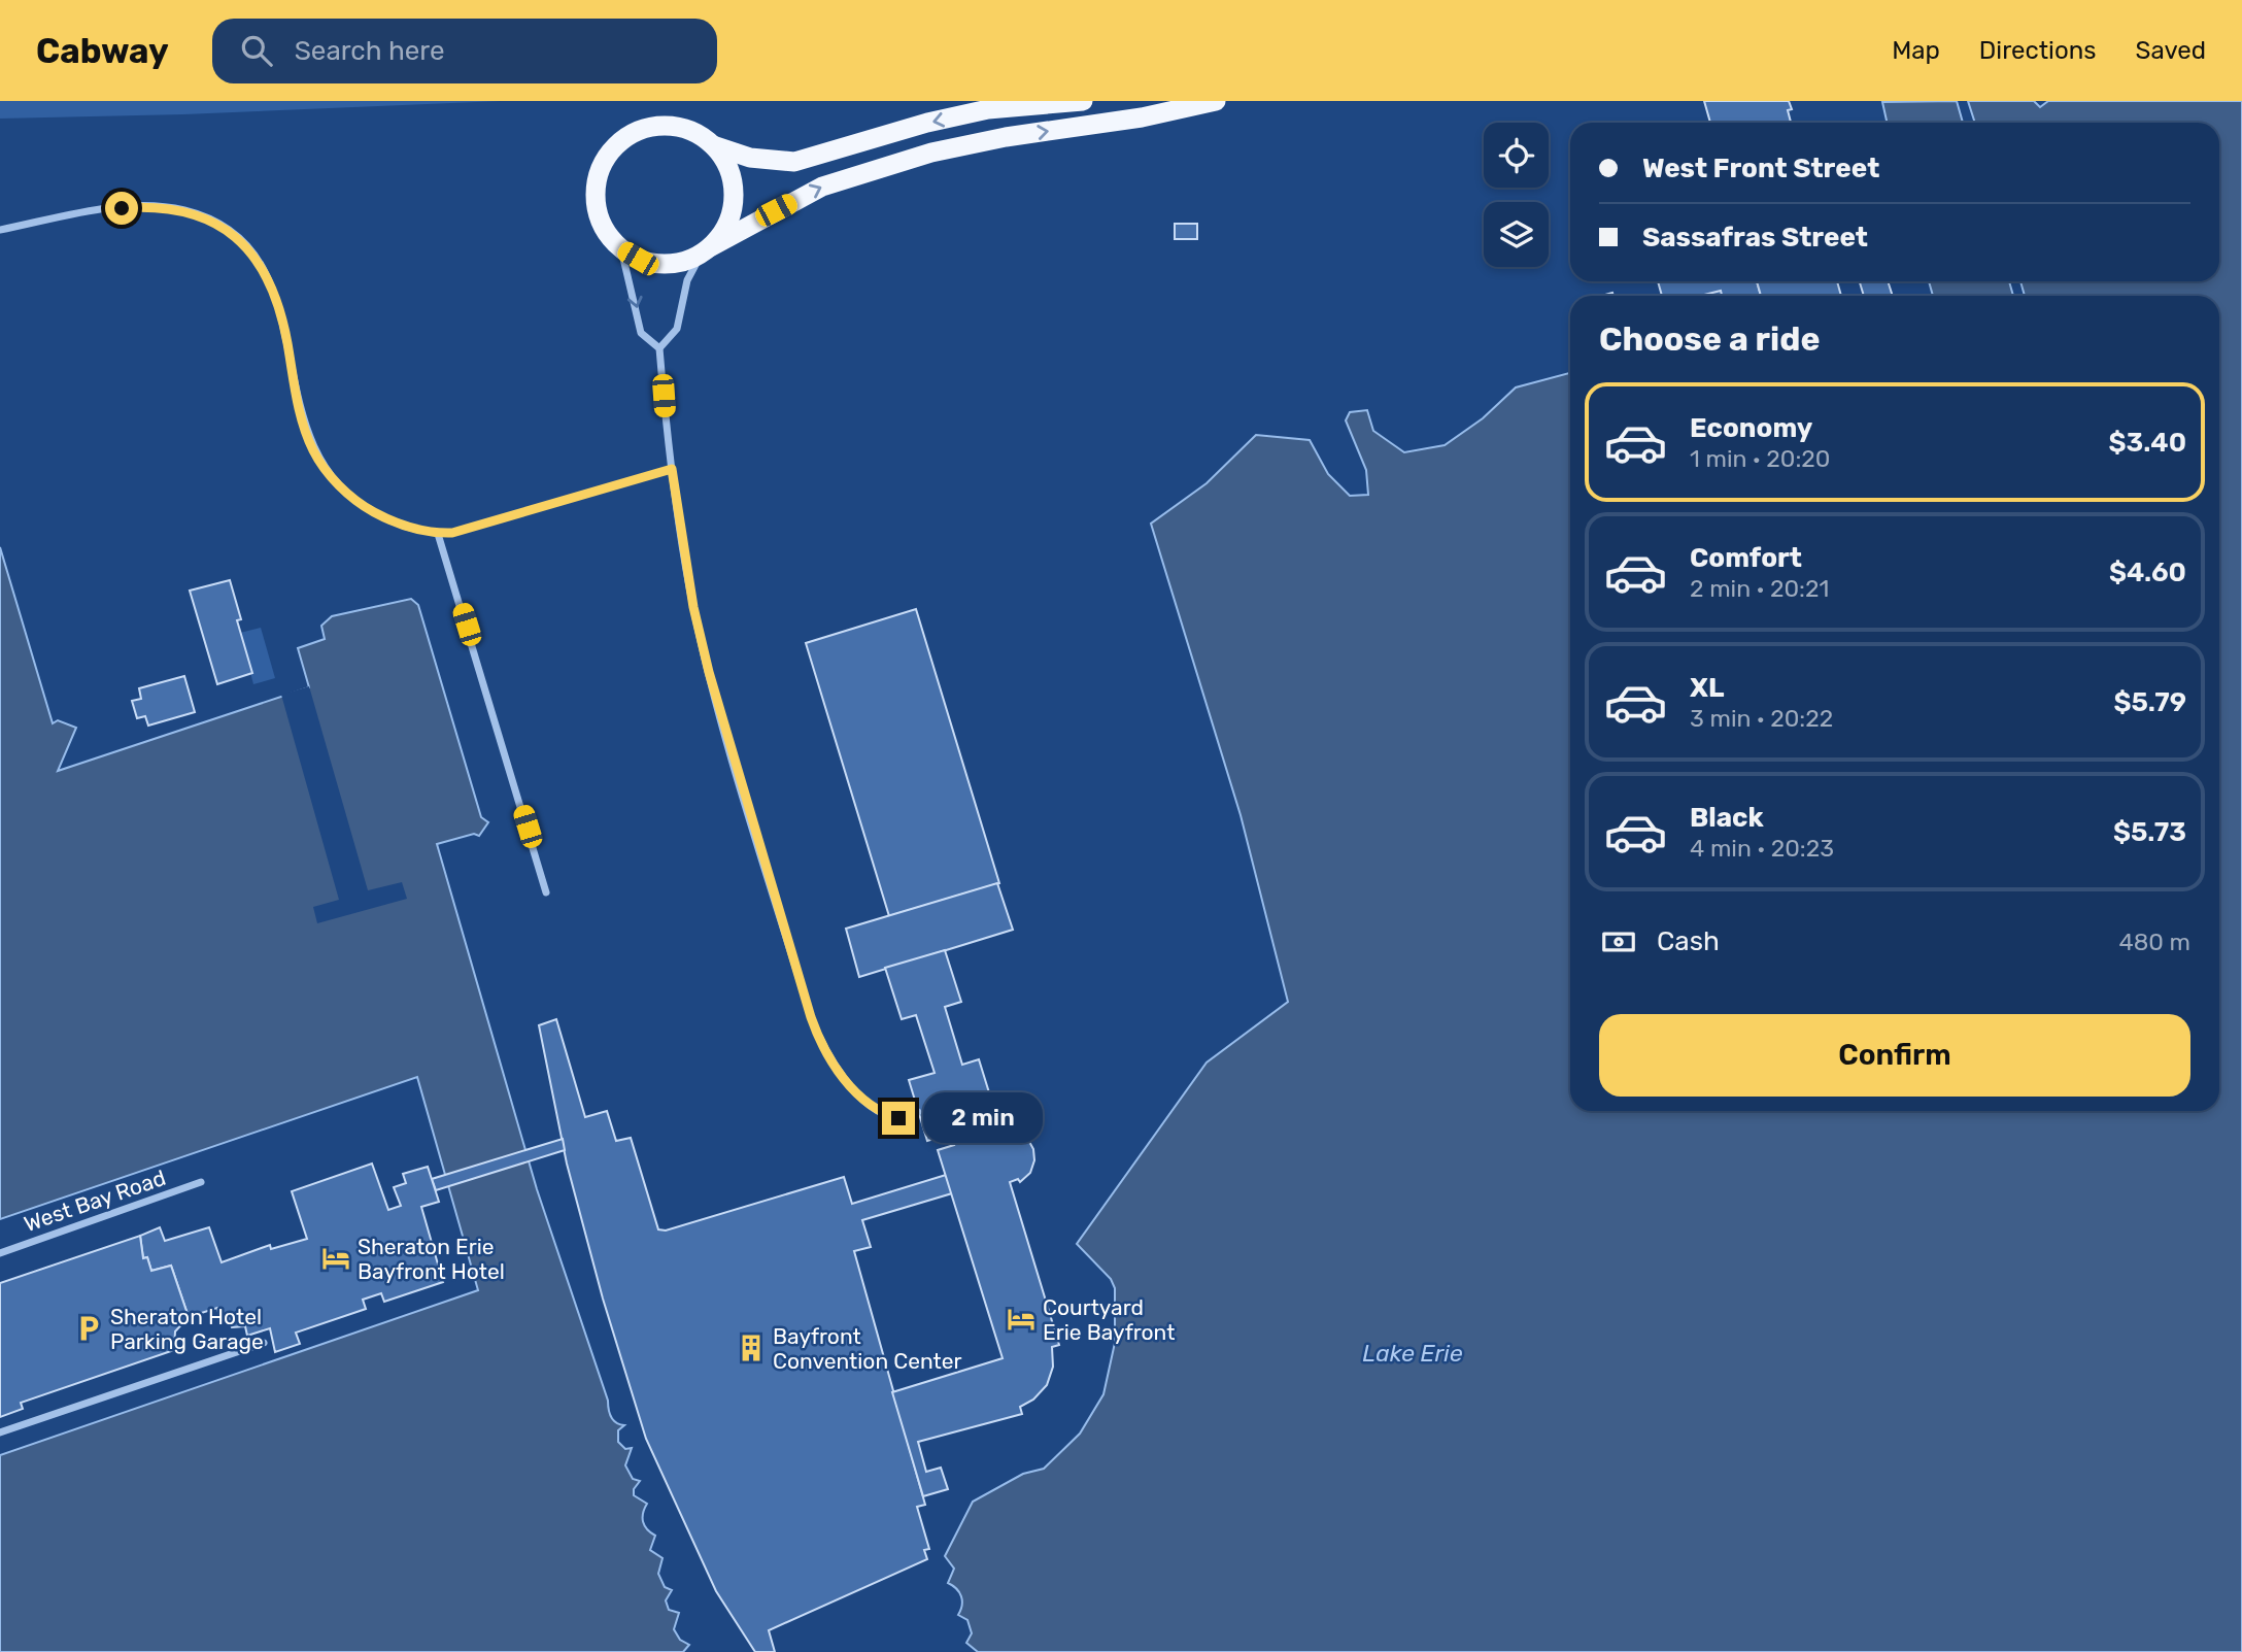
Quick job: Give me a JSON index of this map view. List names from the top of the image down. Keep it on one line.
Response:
{"streets":{"street":["West Bay Road"]},"water":["Lake Erie"],"places":{"hotel":["Sheraton Erie Bayfront Hotel","Courtyard Erie Bayfront"],"parking":["Sheraton Hotel Parking Garage"],"building":["Bayfront Convention Center"]},"page":{"header":"Cabway","search":"Search here","nav":["Map","Directions","Saved"],"banner":["West Front Street","Sassafras Street"],"heading":"Choose a ride","list":[{"name":"Economy","note":"1 min · 20:20","value":"$3.40"},{"name":"Comfort","note":"2 min · 20:21","value":"$4.60"},{"name":"XL","note":"3 min · 20:22","value":"$5.79"},{"name":"Black","note":"4 min · 20:23","value":"$5.73"}],"pay":["Cash","480 m"],"buttons":"Confirm","bubble":"2 min"}}
